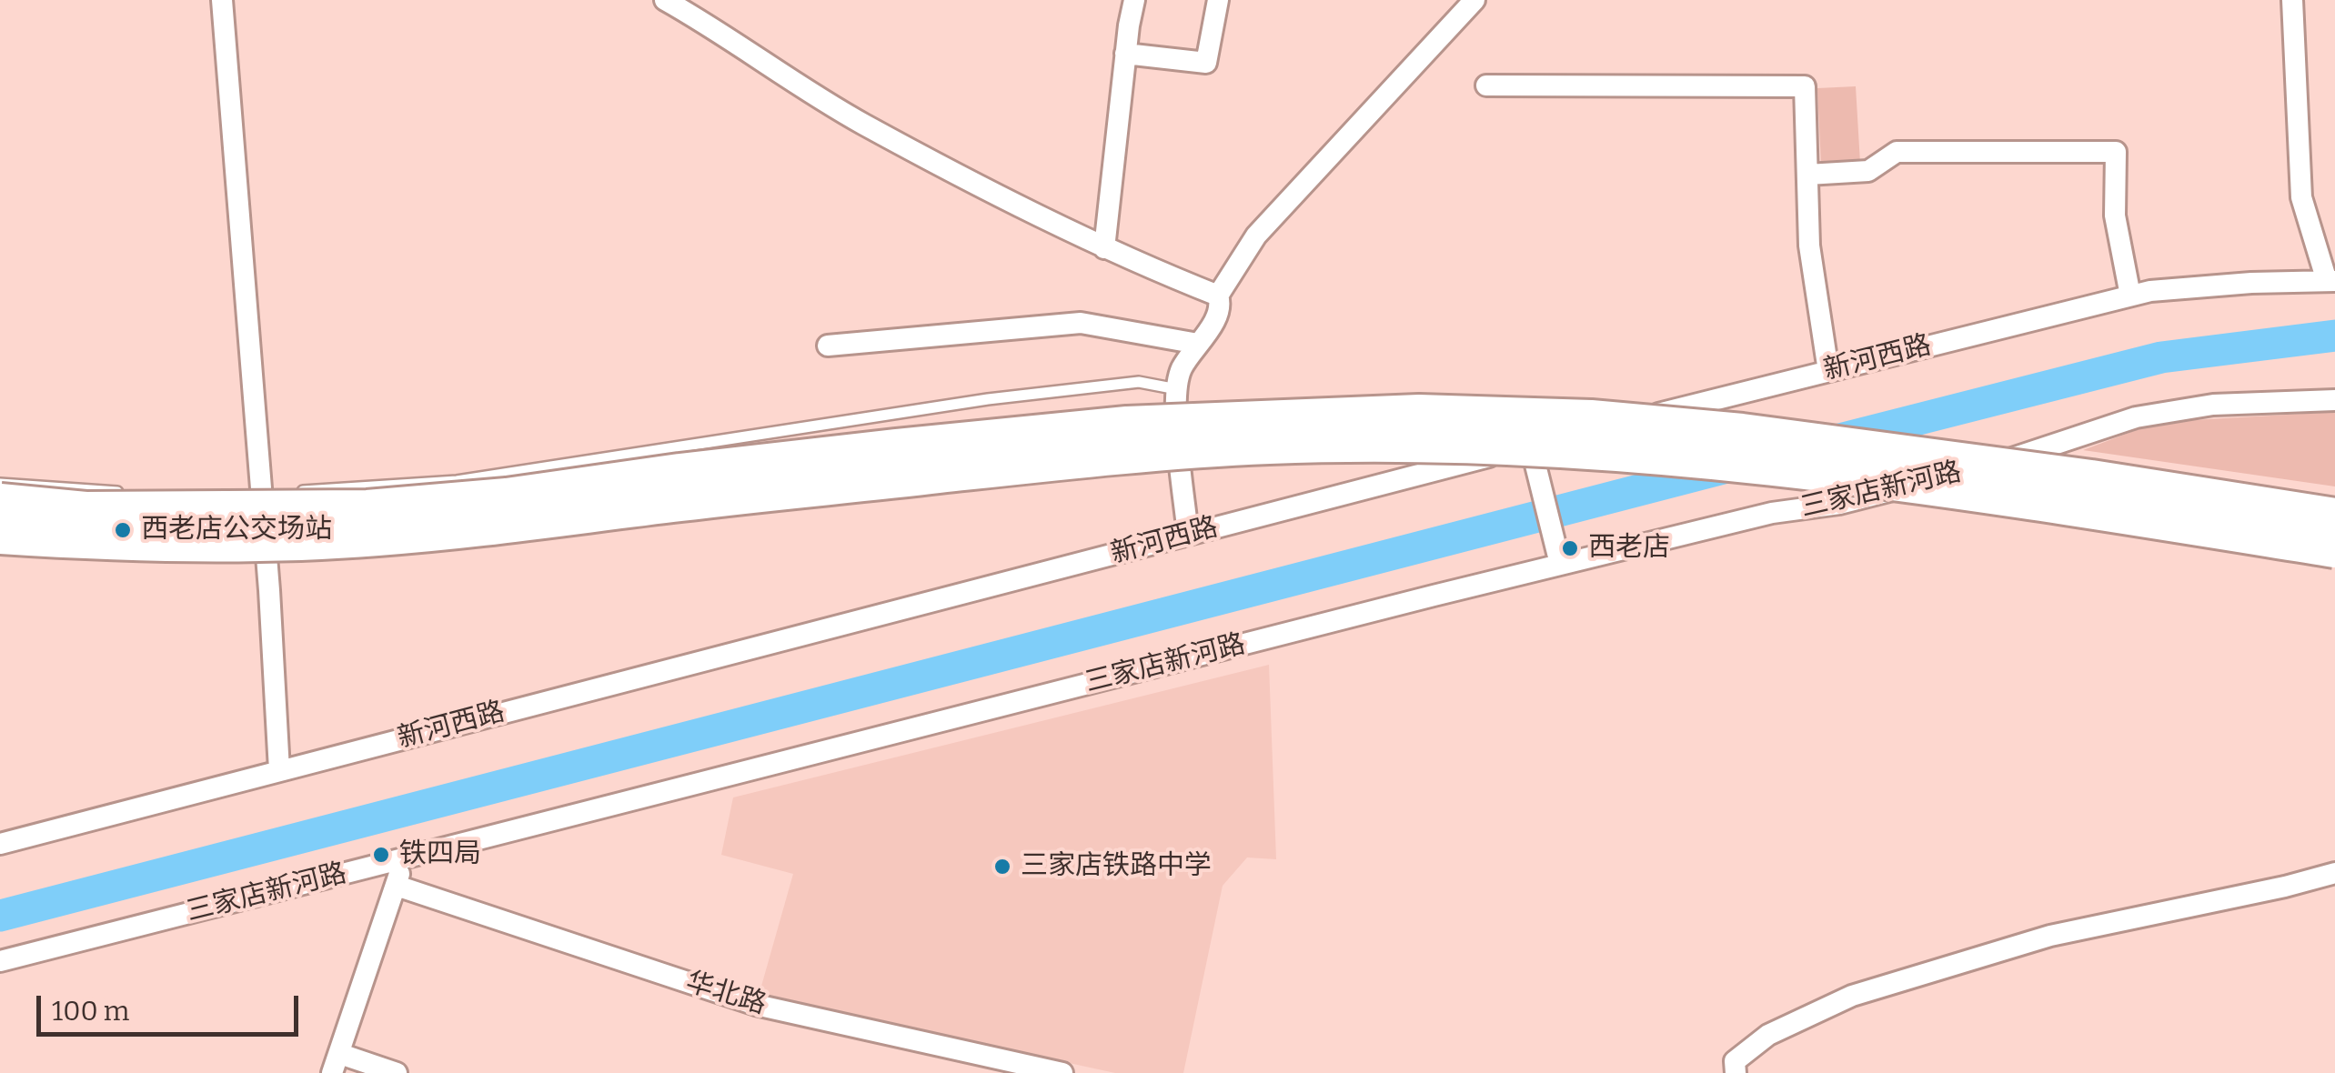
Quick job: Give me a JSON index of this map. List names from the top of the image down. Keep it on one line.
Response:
{"streets":{"street":["新河西路","三家店新河路","华北路"]},"places":["西老店公交场站","西老店","铁四局","三家店铁路中学"],"scale_bar":"100 m"}
